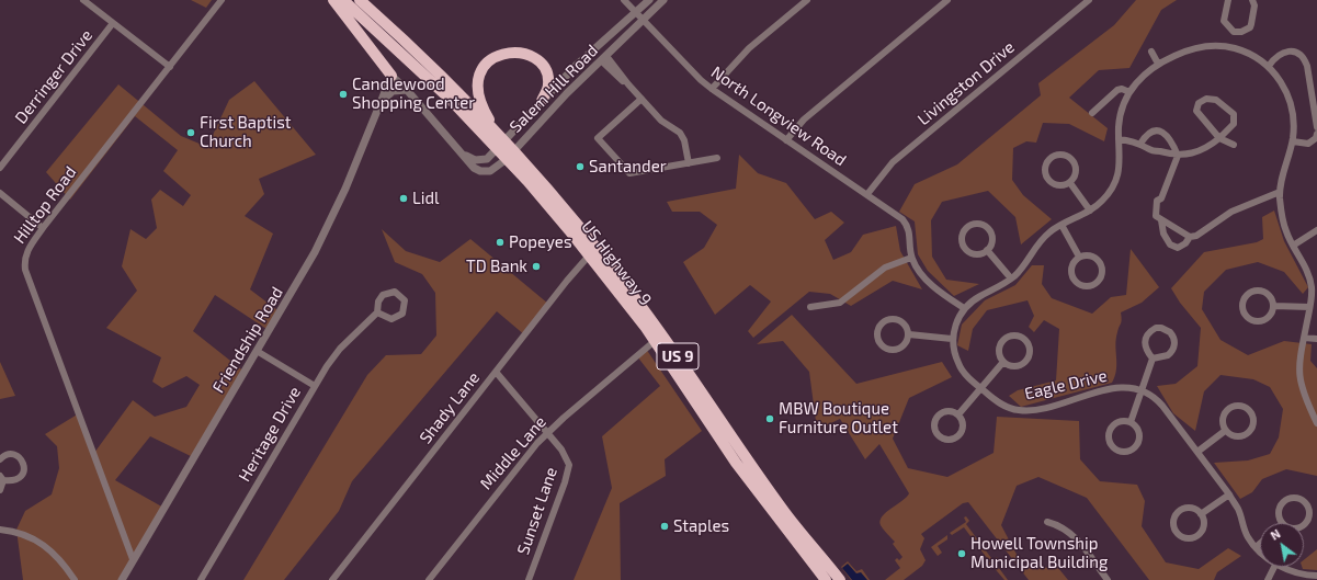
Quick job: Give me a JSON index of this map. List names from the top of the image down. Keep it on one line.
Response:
{"streets":{"highway":["US Highway 9","US 9"],"street":["Derringer Drive","Livingston Drive","Salem Hill Road","North Longview Road","Hilltop Road","Friendship Road","Eagle Drive","Shady Lane","Heritage Drive","Middle Lane","Sunset Lane"]},"crossings":[["Livingston Drive","North Longview Road"],["Salem Hill Road","North Longview Road"],["Salem Hill Road","US Highway 9"],["Salem Hill Road","Friendship Road"],["Hilltop Road","Friendship Road"],["US Highway 9","Shady Lane"],["US Highway 9","Middle Lane"],["Shady Lane","Sunset Lane"],["Middle Lane","Sunset Lane"]],"places":["Candlewood Shopping Center","First Baptist Church","Santander","Lidl","Popeyes","TD Bank","MBW Boutique Furniture Outlet","Staples","Howell Township Municipal Building"],"north":"top left"}
